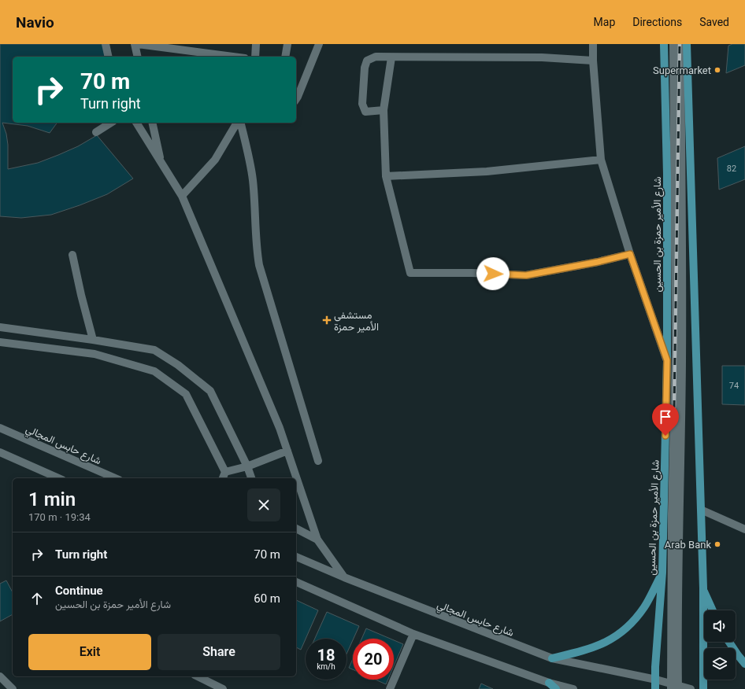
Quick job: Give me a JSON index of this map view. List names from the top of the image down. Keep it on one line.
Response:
{"streets":{"main road":["شارع الأمير حمزة بن الحسين"],"street":["شارع حابس المجالي"]},"crossings":[["شارع الأمير حمزة بن الحسين","شارع حابس المجالي"]],"places":{"other":["Supermarket","Arab Bank"],"health":["مستشفى الأمير حمزة"]},"house_numbers":["82","74"],"page":{"header":"Navio","nav":["Map","Directions","Saved"],"turn":["70 m","Turn right"],"heading":["1 min","170 m · 19:34"],"list":[{"name":"Turn right","value":"70 m"},{"name":"Continue","note":"شارع الأمير حمزة بن الحسين","value":"60 m"}],"buttons":["Exit","Share"],"speed":"18 km/h","limit":"20"}}
